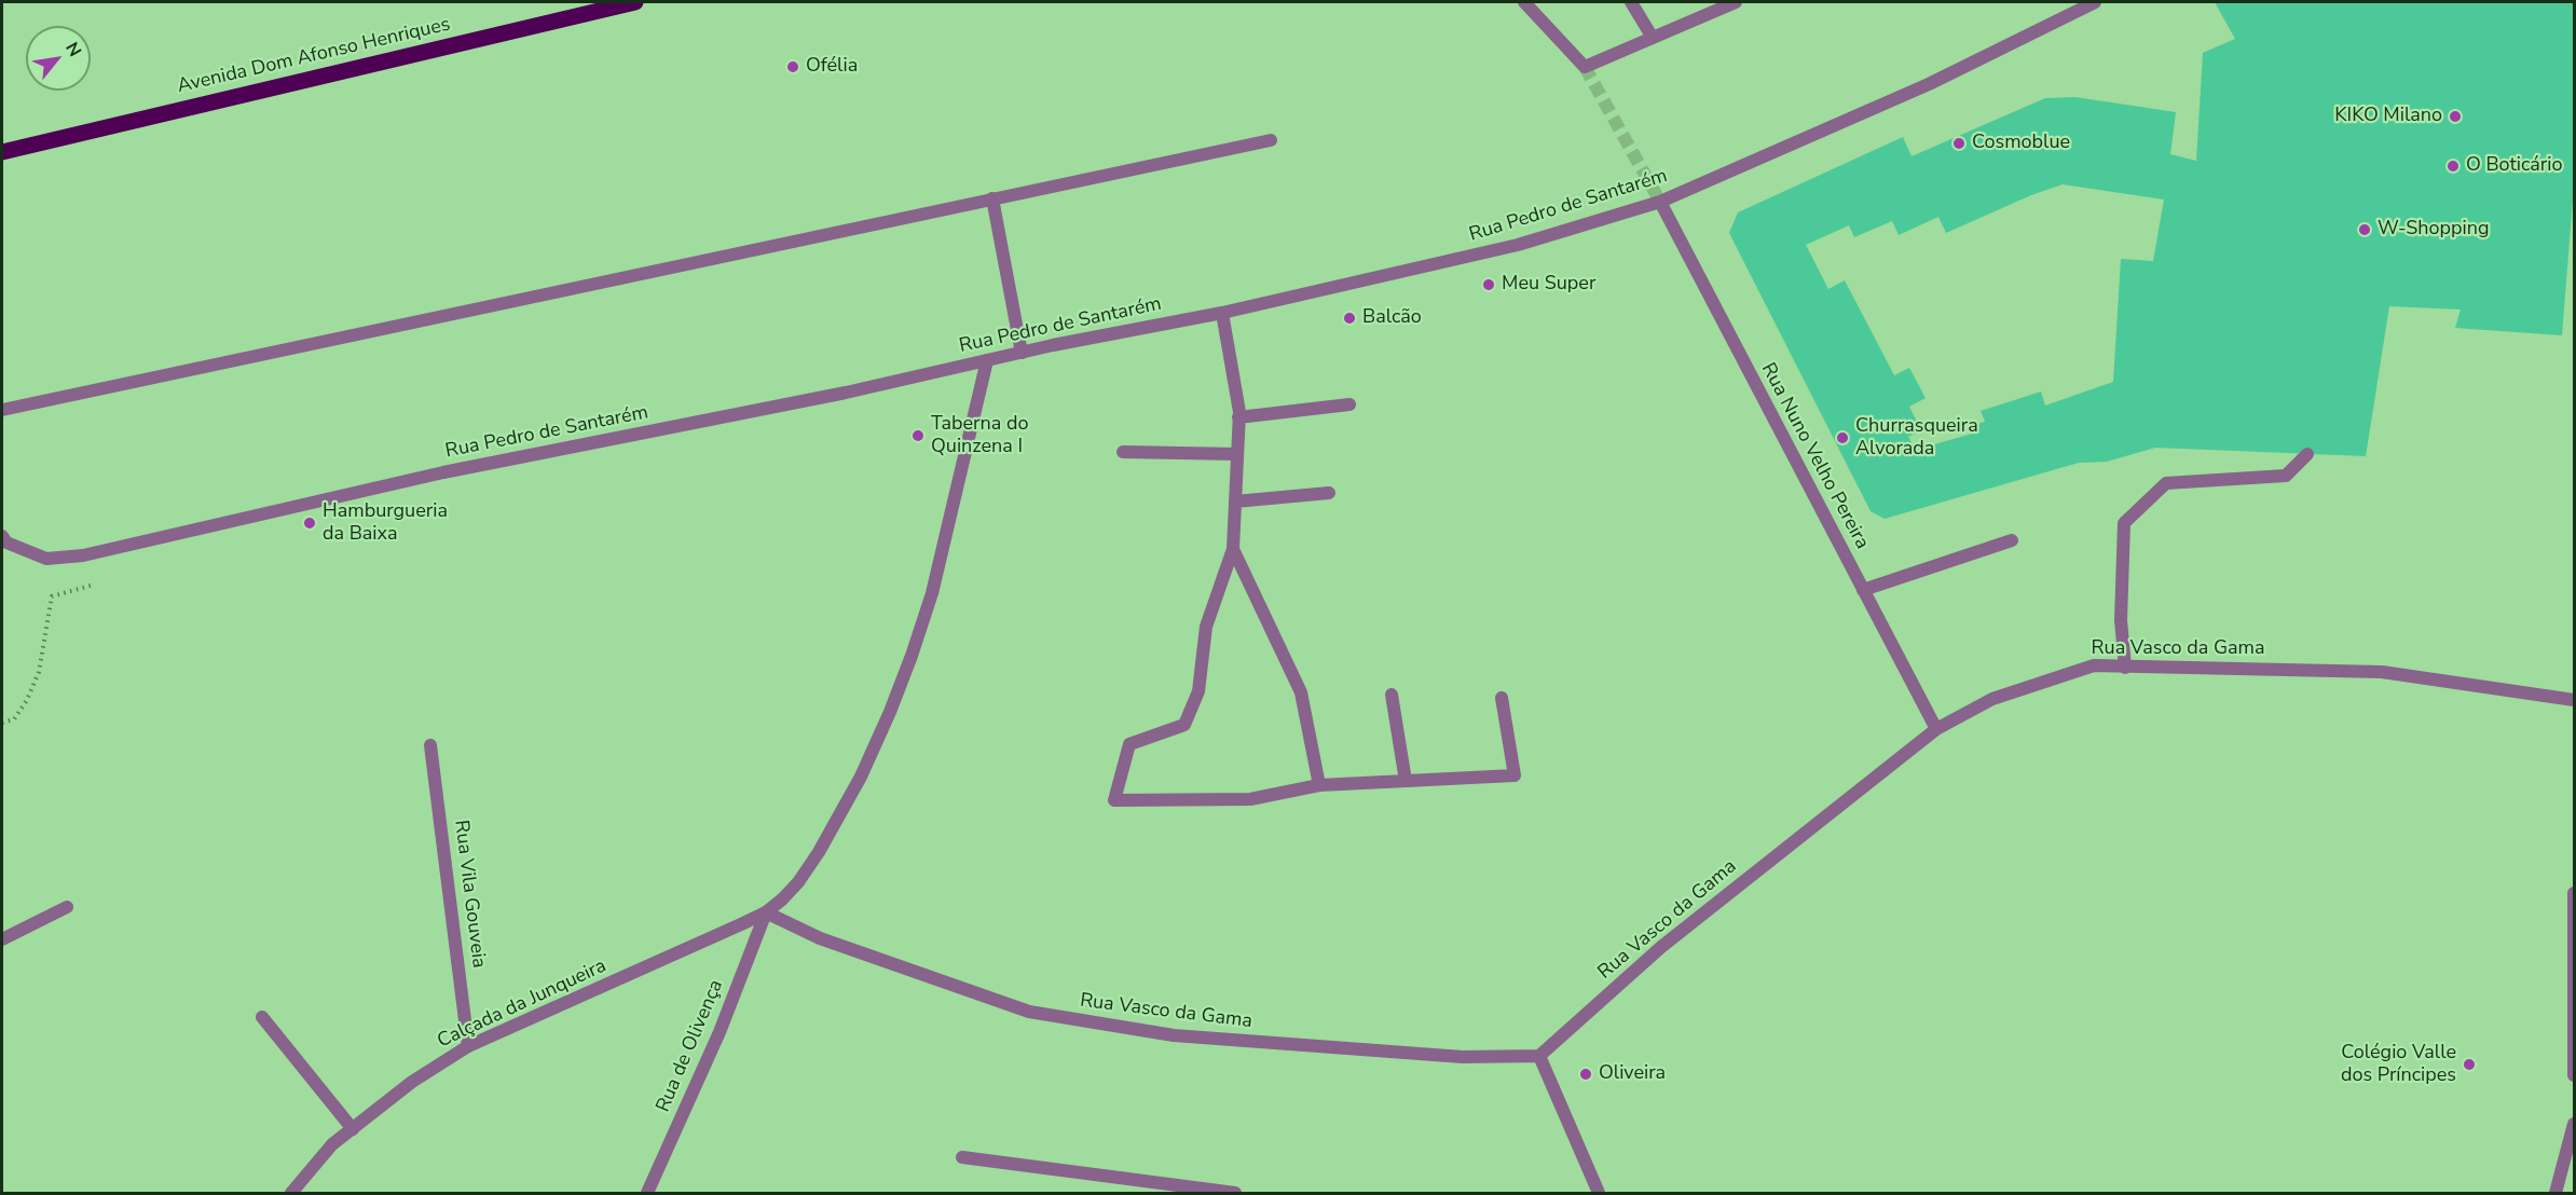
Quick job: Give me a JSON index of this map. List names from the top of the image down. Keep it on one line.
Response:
{"streets":{"main road":["Avenida Dom Afonso Henriques"],"street":["Rua Pedro de Santarém","Rua Nuno Velho Pereira","Rua Vasco da Gama","Rua Vila Gouveia","Calçada da Junqueira","Rua de Olivença"]},"crossings":[["Rua Pedro de Santarém","Rua Nuno Velho Pereira"],["Rua Nuno Velho Pereira","Rua Vasco da Gama"],["Rua Vasco da Gama","Calçada da Junqueira"],["Rua Vasco da Gama","Rua de Olivença"],["Rua Vila Gouveia","Calçada da Junqueira"],["Calçada da Junqueira","Rua de Olivença"]],"places":["Ofélia","KIKO Milano","Cosmoblue","O Boticário","W-Shopping","Meu Super","Balcão","Taberna do Quinzena I","Churrasqueira Alvorada","Hamburgueria da Baixa","Colégio Valle dos Príncipes","Oliveira"],"north":"top right"}
